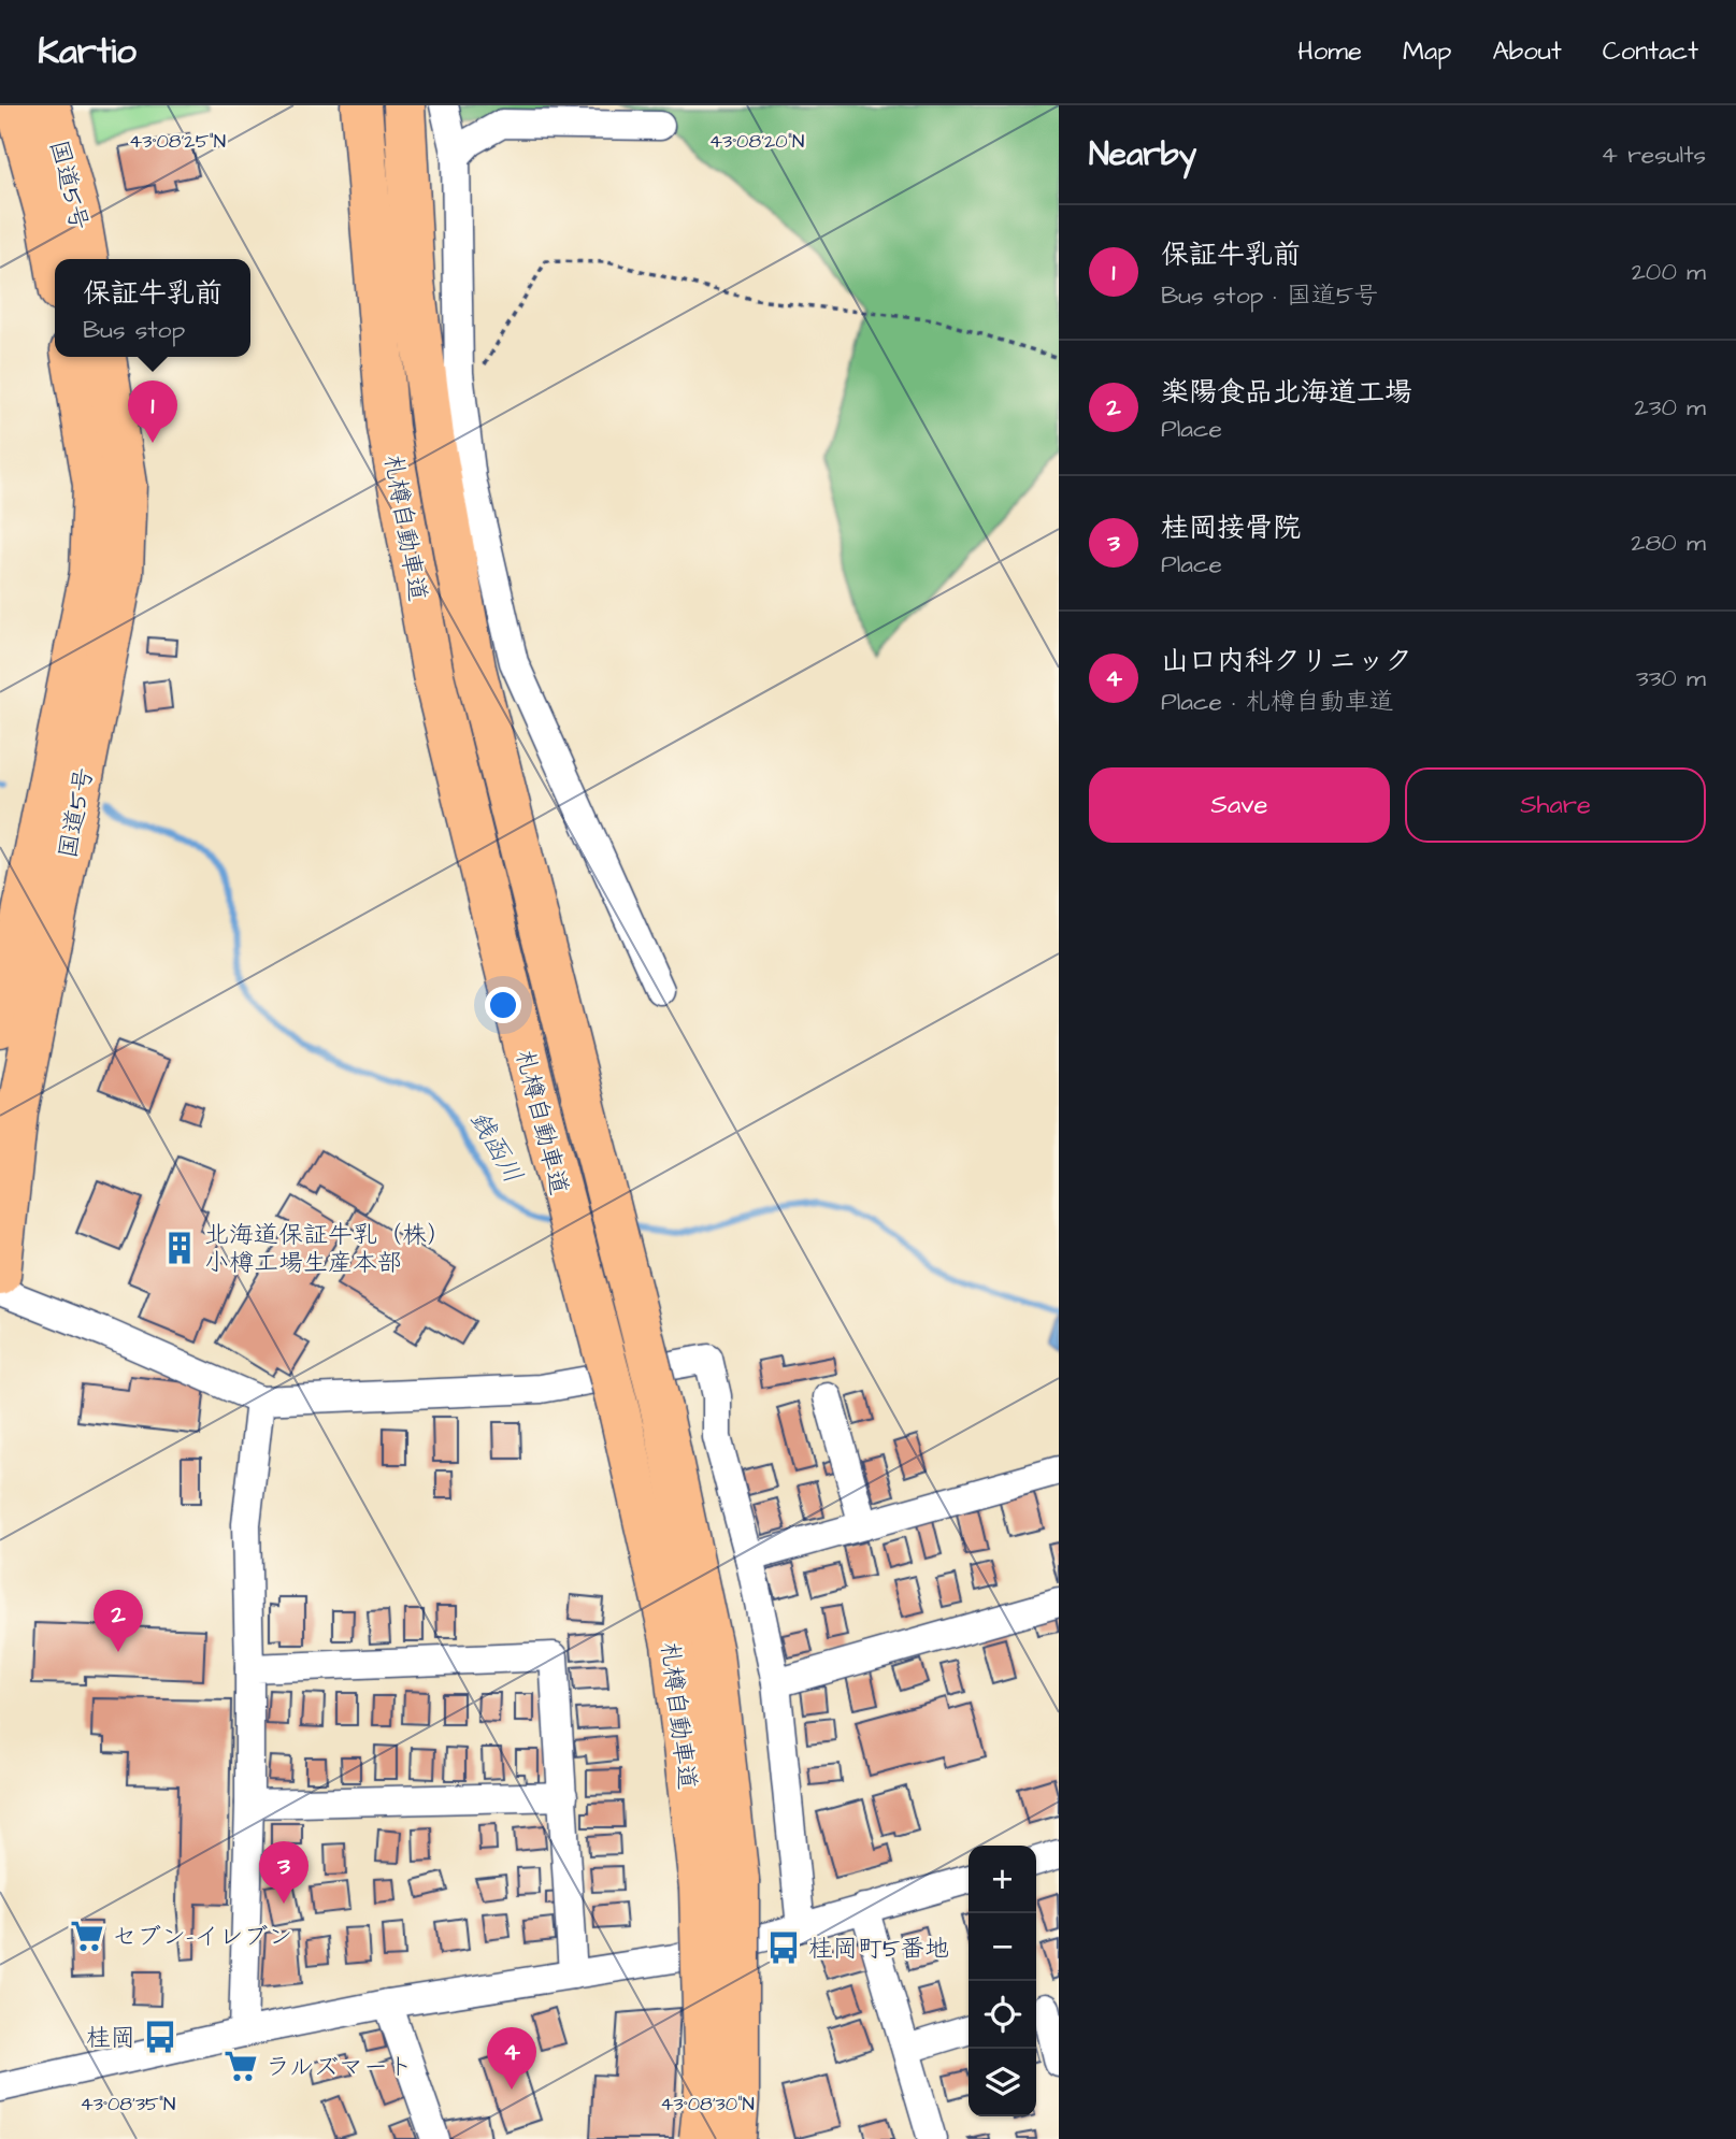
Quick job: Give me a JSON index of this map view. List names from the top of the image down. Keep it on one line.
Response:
{"streets":{"highway":["国道5号","札樽自動車道"]},"water":["銭函川"],"places":{"building":["北海道保証牛乳（株） 小樽工場生産本部"],"supermarket":["セブン-イレブン","ラルズマート"],"bus stop":["桂岡町5番地","桂岡"]},"page":{"header":"Kartio","nav":["Home","Map","About","Contact"],"heading":["Nearby","4 results"],"list":[{"mark":"1","name":"保証牛乳前","note":"Bus stop · 国道5号","value":"200 m"},{"mark":"2","name":"楽陽食品北海道工場","note":"Place","value":"230 m"},{"mark":"3","name":"桂岡接骨院","note":"Place","value":"280 m"},{"mark":"4","name":"山口内科クリニック","note":"Place · 札樽自動車道","value":"330 m"}],"popup":["保証牛乳前","Bus stop"],"pins":["1","2","3","4"],"buttons":["Save","Share"],"map_buttons":["+","−"]},"coordinates":["43°08'25\"N","43°08'20\"N","43°08'35\"N","43°08'30\"N"]}
